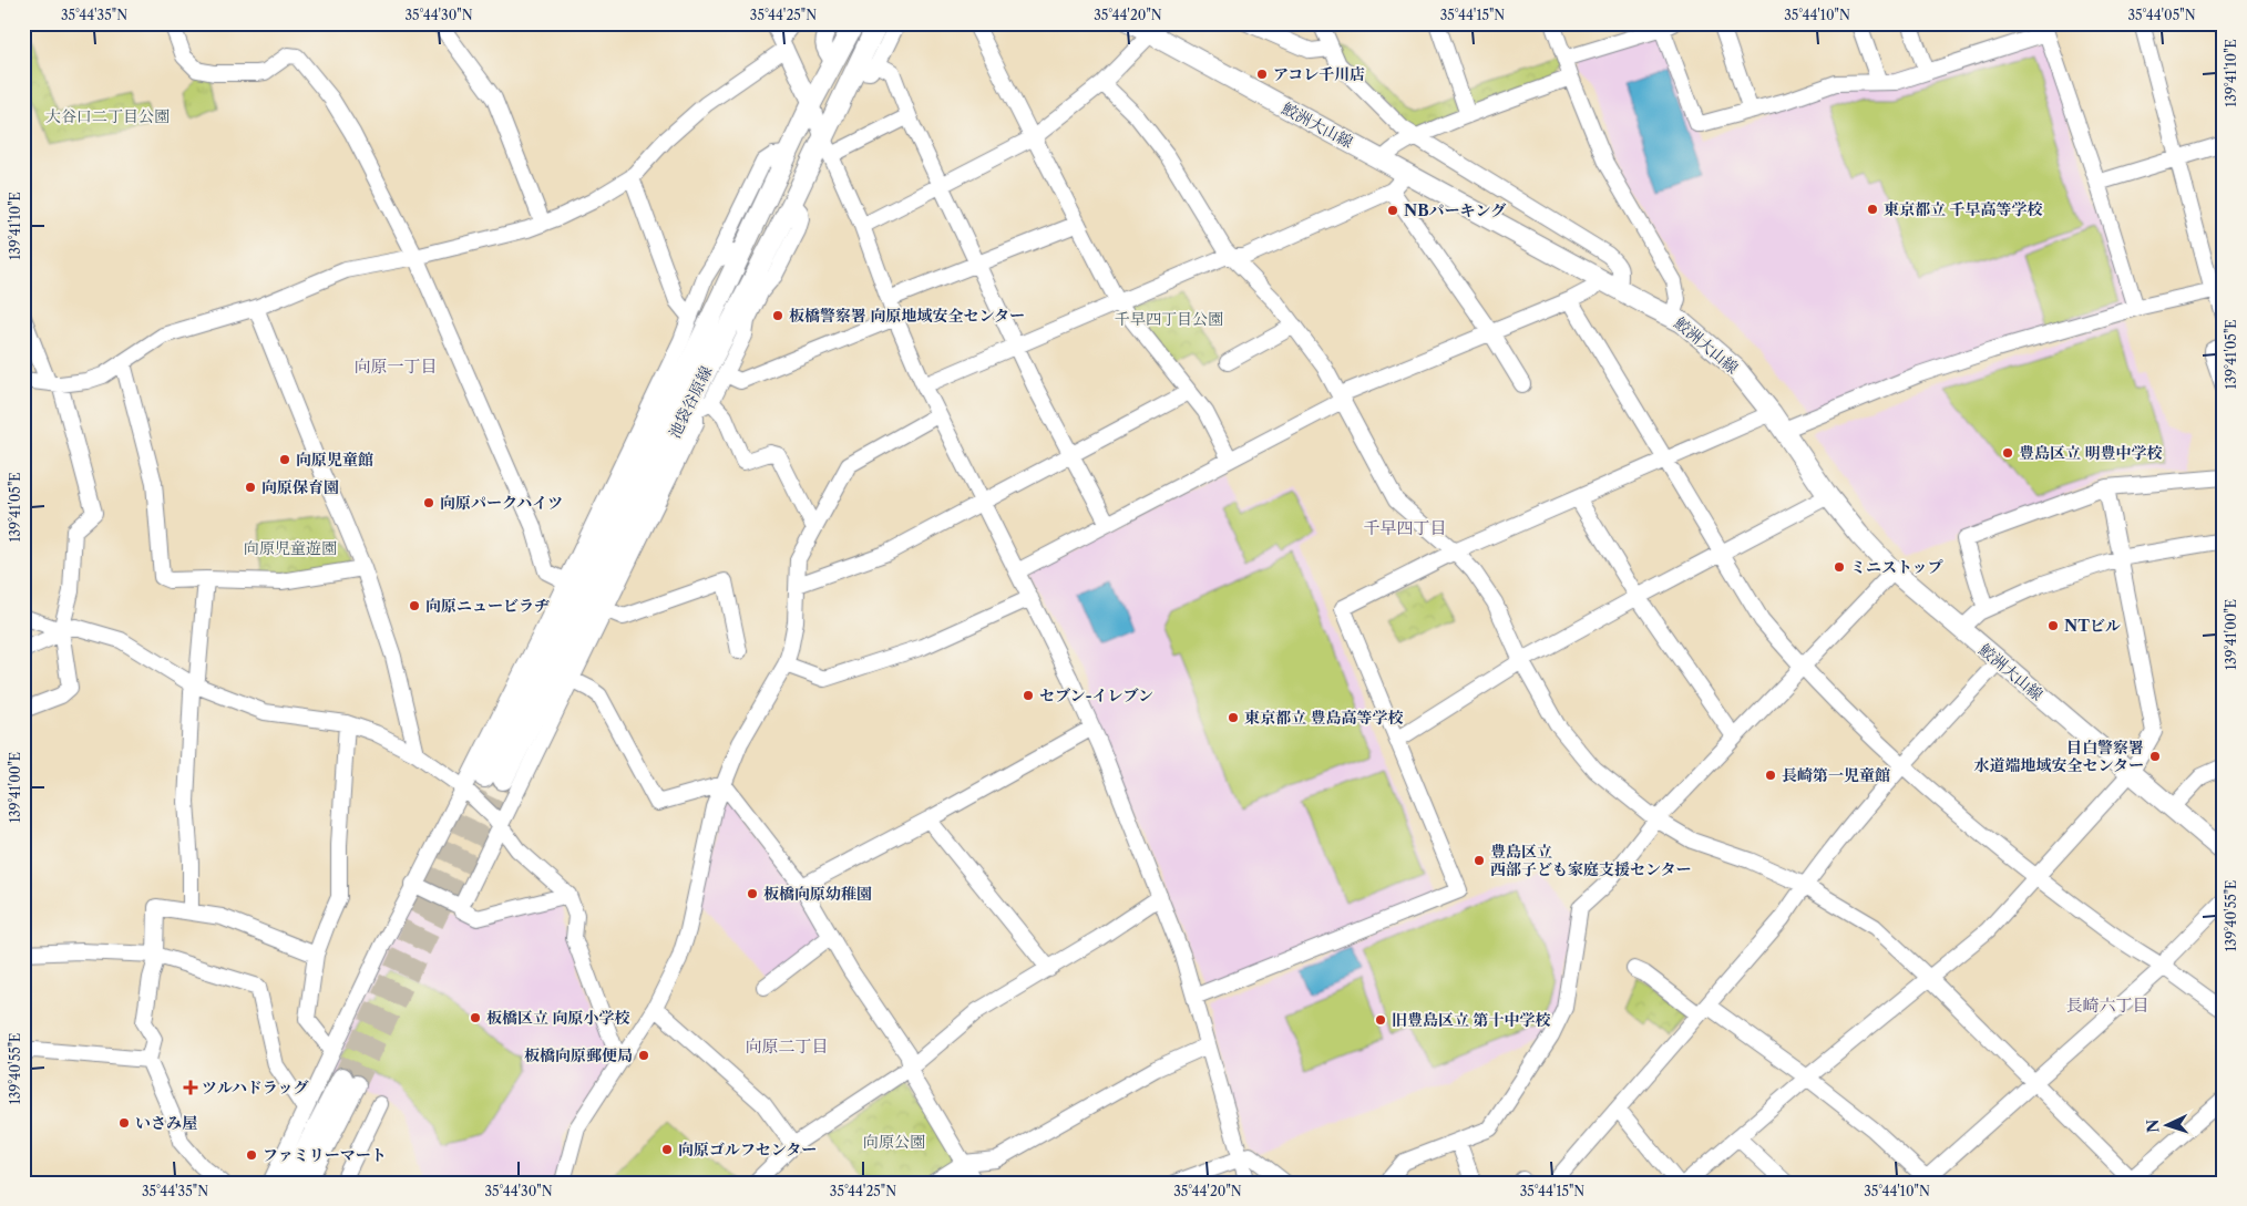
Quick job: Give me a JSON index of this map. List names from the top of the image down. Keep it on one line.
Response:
{"streets":{"main road":["鮫洲大山線","池袋谷原線"]},"districts":["向原一丁目","千早四丁目","長崎六丁目","向原二丁目"],"parks":["大谷口二丁目公園","千早四丁目公園","向原児童遊園","向原公園"],"places":{"other":["アコレ千川店","東京都立 千早高等学校","NBパーキング","板橋警察署 向原地域安全センター","豊島区立 明豊中学校","向原児童館","向原保育園","向原パークハイツ","ミニストップ","向原ニュービラヂ","NTビル","セブン-イレブン","東京都立 豊島高等学校","目白警察署 水道端地域安全センター","長崎第一児童館","豊島区立 西部子ども家庭支援センター","板橋向原幼稚園","板橋区立 向原小学校","旧豊島区立 第十中学校","板橋向原郵便局","いさみ屋","向原ゴルフセンター","ファミリーマート"],"health":["ツルハドラッグ"]},"north":"left","coordinates":["35°44'35\"N","35°44'30\"N","35°44'25\"N","35°44'20\"N","35°44'15\"N","35°44'10\"N","35°44'05\"N","139°41'10\"E","139°41'05\"E","139°41'00\"E","139°40'55\"E"]}
